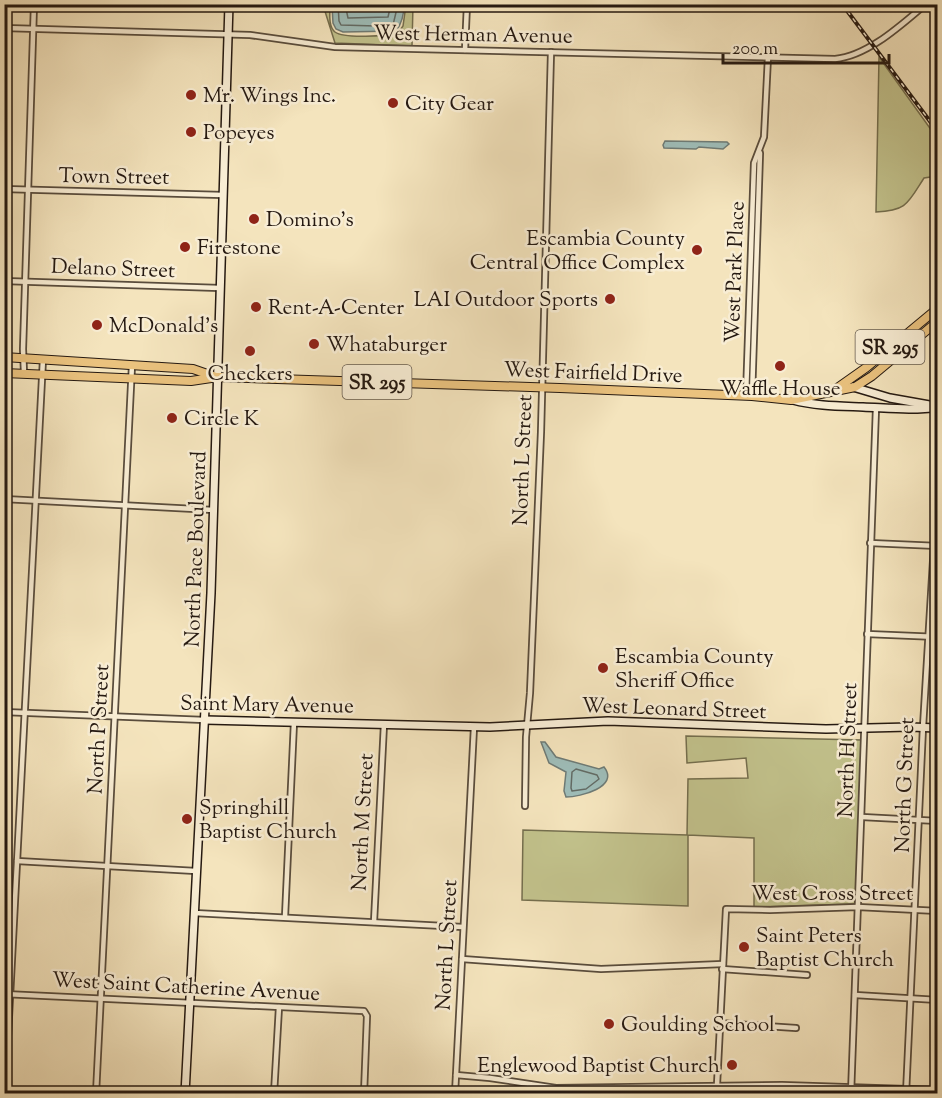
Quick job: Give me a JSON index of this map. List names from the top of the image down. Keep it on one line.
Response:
{"streets":{"main road":["SR 295","West Fairfield Drive","North Pace Boulevard","Saint Mary Avenue","West Leonard Street"],"street":["West Herman Avenue","Town Street","Delano Street","West Park Place","North L Street","North P Street","North H Street","North G Street","North M Street","West Cross Street","West Saint Catherine Avenue"]},"crossings":[["West Herman Avenue","West Park Place"],["West Herman Avenue","North L Street"],["West Herman Avenue","North Pace Boulevard"],["Town Street","North Pace Boulevard"],["Delano Street","North Pace Boulevard"],["West Park Place","West Fairfield Drive"],["SR 295","West Fairfield Drive"],["West Fairfield Drive","North L Street"],["West Fairfield Drive","North Pace Boulevard"],["West Fairfield Drive","North P Street"],["North L Street","Saint Mary Avenue"],["North L Street","West Leonard Street"],["North Pace Boulevard","Saint Mary Avenue"],["North Pace Boulevard","West Saint Catherine Avenue"],["Saint Mary Avenue","West Leonard Street"],["Saint Mary Avenue","North P Street"],["Saint Mary Avenue","North M Street"],["West Leonard Street","North H Street"],["West Leonard Street","North G Street"],["North P Street","West Saint Catherine Avenue"],["North H Street","West Cross Street"],["North G Street","West Cross Street"]],"places":["Mr. Wings Inc.","City Gear","Popeyes","Domino's","Firestone","Escambia County Central Office Complex","LAI Outdoor Sports","Rent-A-Center","McDonald's","Whataburger","Checkers","Waffle House","Circle K","Escambia County Sheriff Office","Springhill Baptist Church","Saint Peters Baptist Church","Goulding School","Englewood Baptist Church"],"scale_bar":"200 m"}
